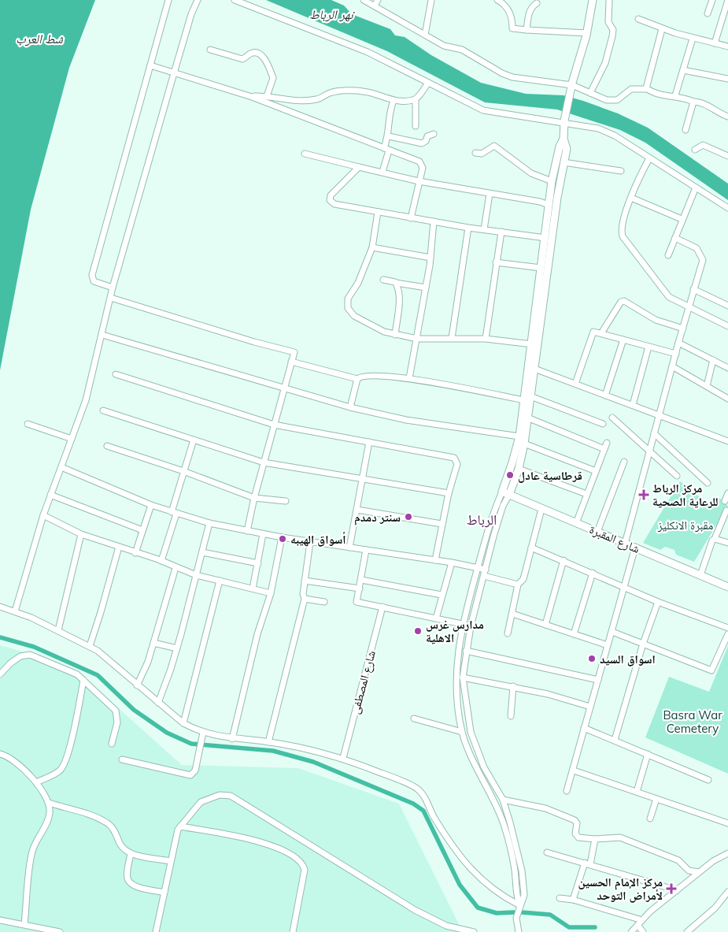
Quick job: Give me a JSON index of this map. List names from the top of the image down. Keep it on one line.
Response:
{"streets":{"main road":["شارع المقبرة"],"street":["شارع المصطفى"]},"districts":["الرباط"],"water":["نهر الرباط","شط العرب"],"parks":["مقبرة الانكليز","Basra War Cemetery"],"places":{"other":["قرطاسية عادل","سنتر دمدم","أسواق الهيبه","مدارس غرس الاهلية","اسواق السيد"],"health":["مركز الرباط للرعاية الصحية","مركز الإمام الحسين لأمراض التوحد"]}}
